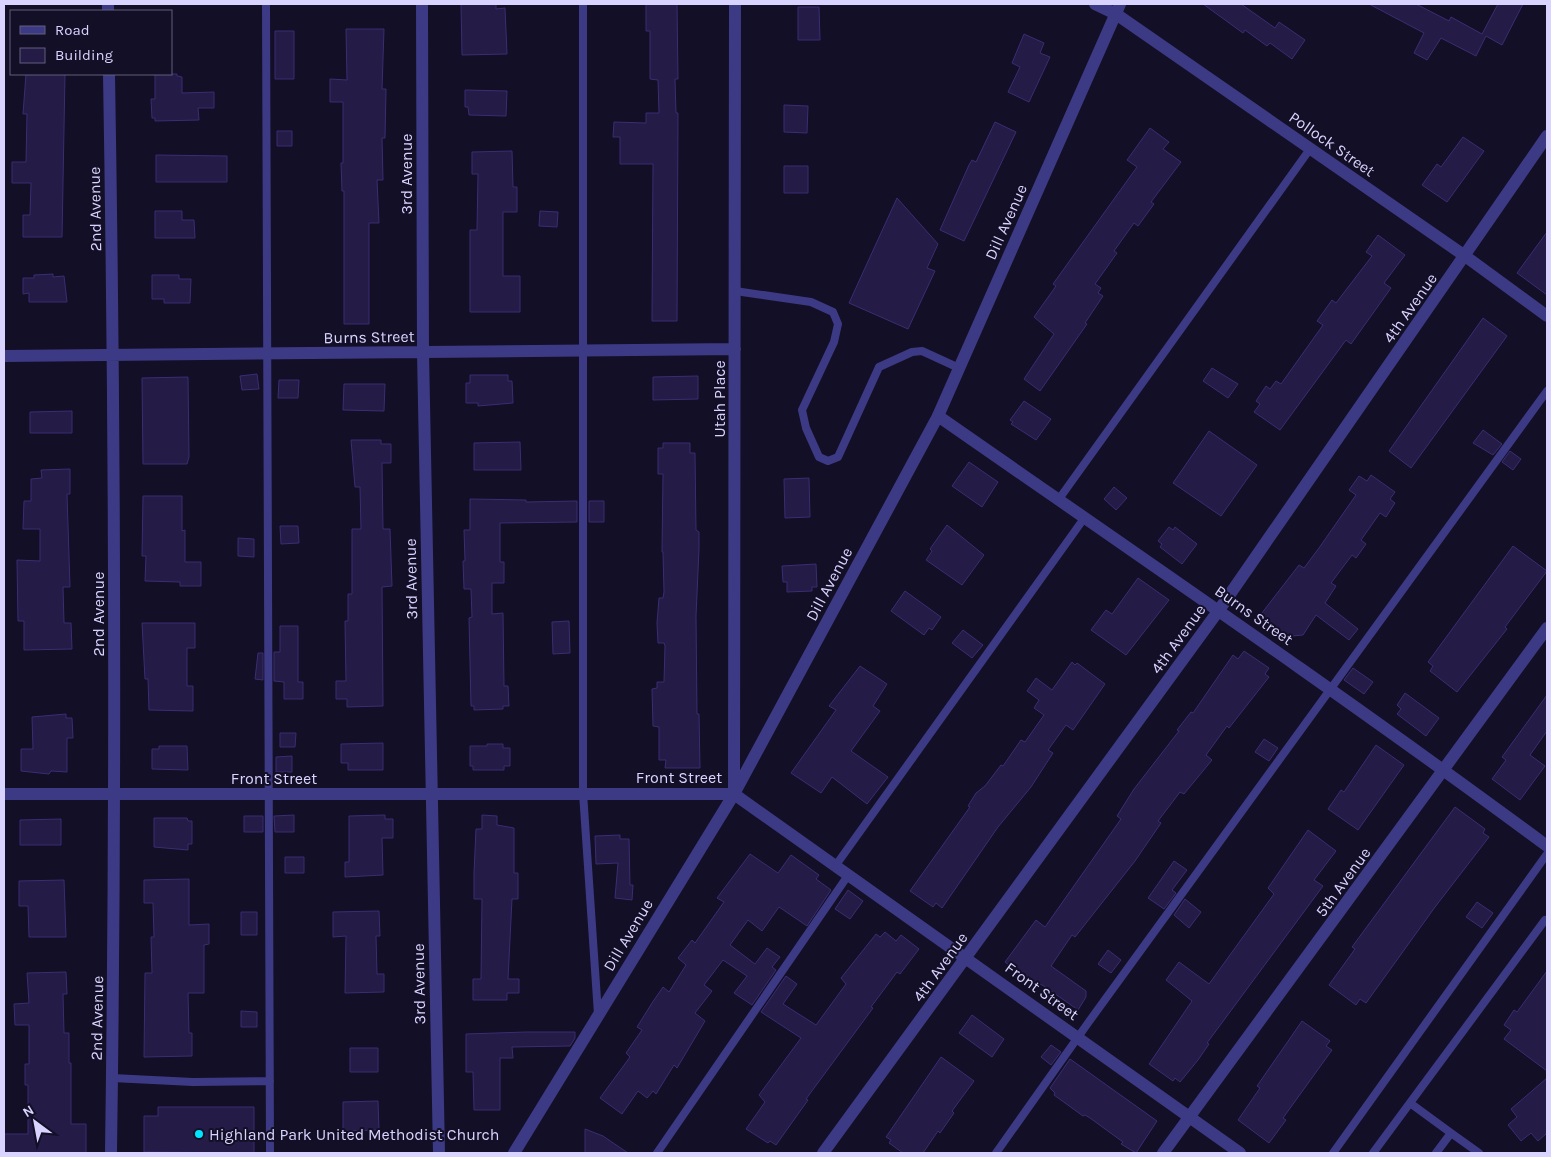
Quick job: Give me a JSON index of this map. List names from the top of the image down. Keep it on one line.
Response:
{"streets":{"street":["Pollock Street","3rd Avenue","2nd Avenue","Dill Avenue","4th Avenue","Burns Street","Utah Place","Front Street","5th Avenue"]},"crossings":[["Pollock Street","Dill Avenue"],["Pollock Street","4th Avenue"],["3rd Avenue","Burns Street"],["3rd Avenue","Front Street"],["2nd Avenue","Burns Street"],["2nd Avenue","Front Street"],["Dill Avenue","Burns Street"],["Dill Avenue","Utah Place"],["Dill Avenue","Front Street"],["4th Avenue","Burns Street"],["4th Avenue","Front Street"],["Burns Street","Utah Place"],["Burns Street","5th Avenue"],["Utah Place","Front Street"],["Front Street","5th Avenue"]],"places":["Highland Park United Methodist Church"],"legend":["Road","Building"],"north":"top left"}
